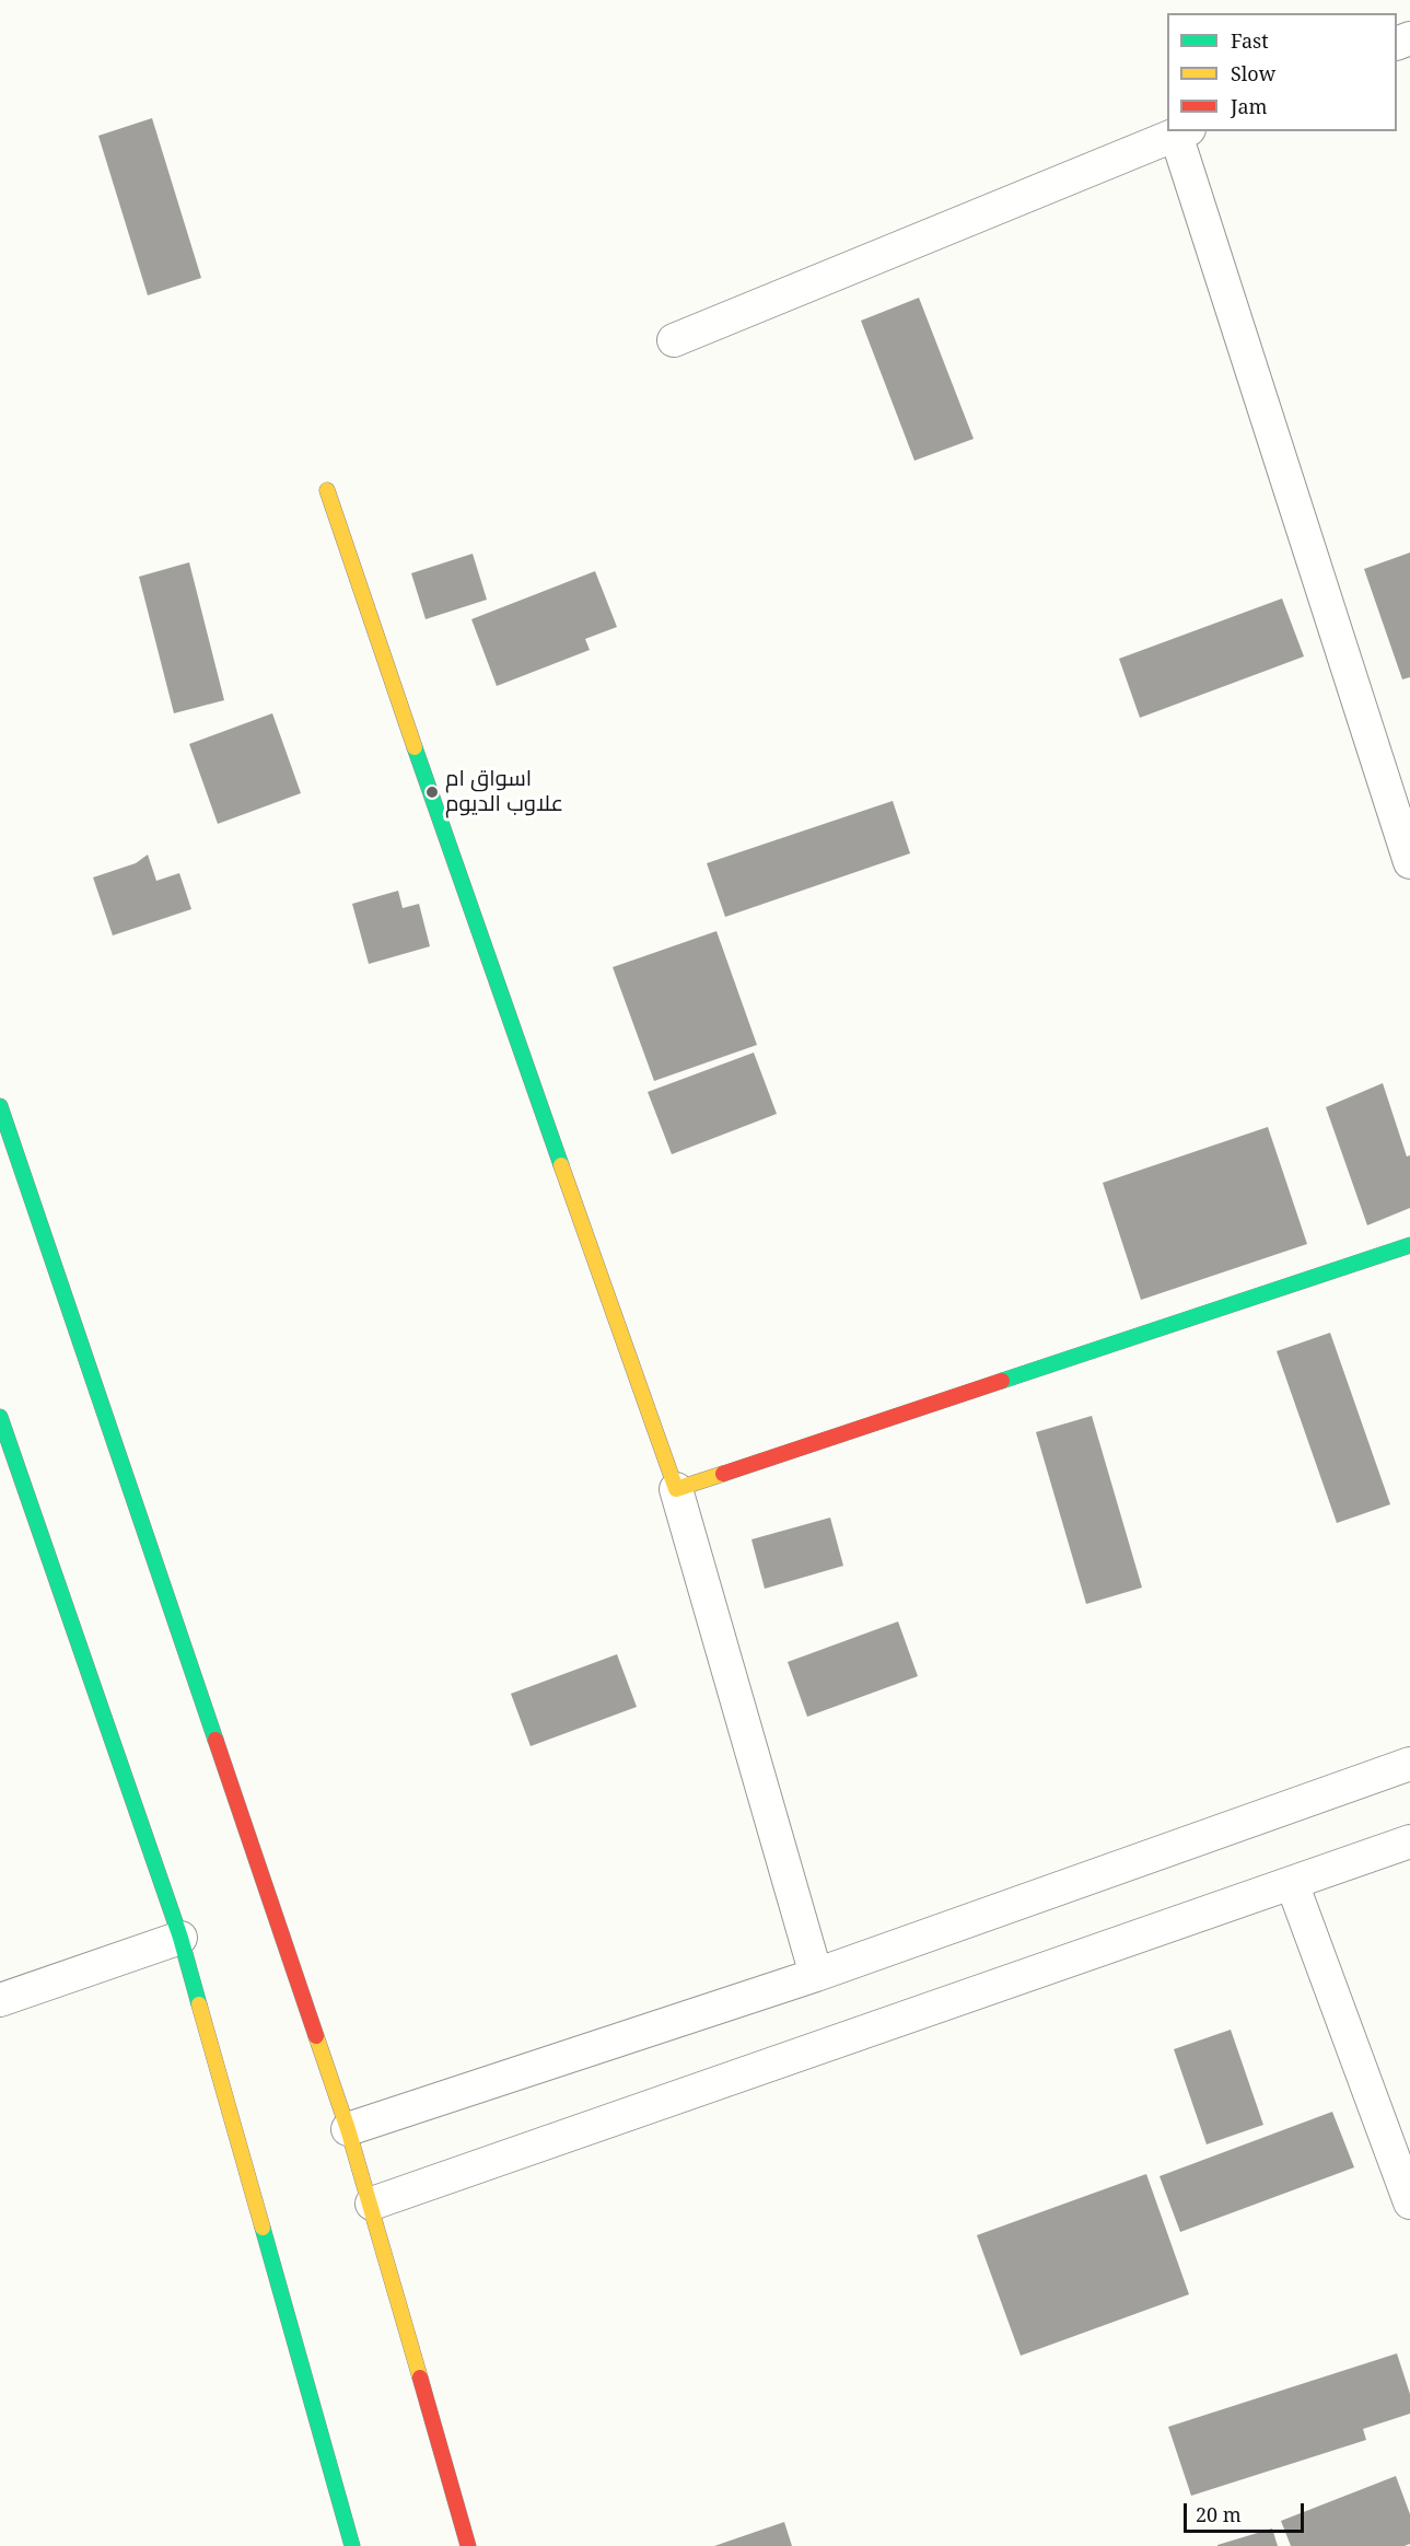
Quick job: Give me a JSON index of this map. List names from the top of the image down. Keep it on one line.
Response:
{"places":["اسواق ام علاوب الديوم"],"legend":["Fast","Slow","Jam"],"scale_bar":"20 m"}
